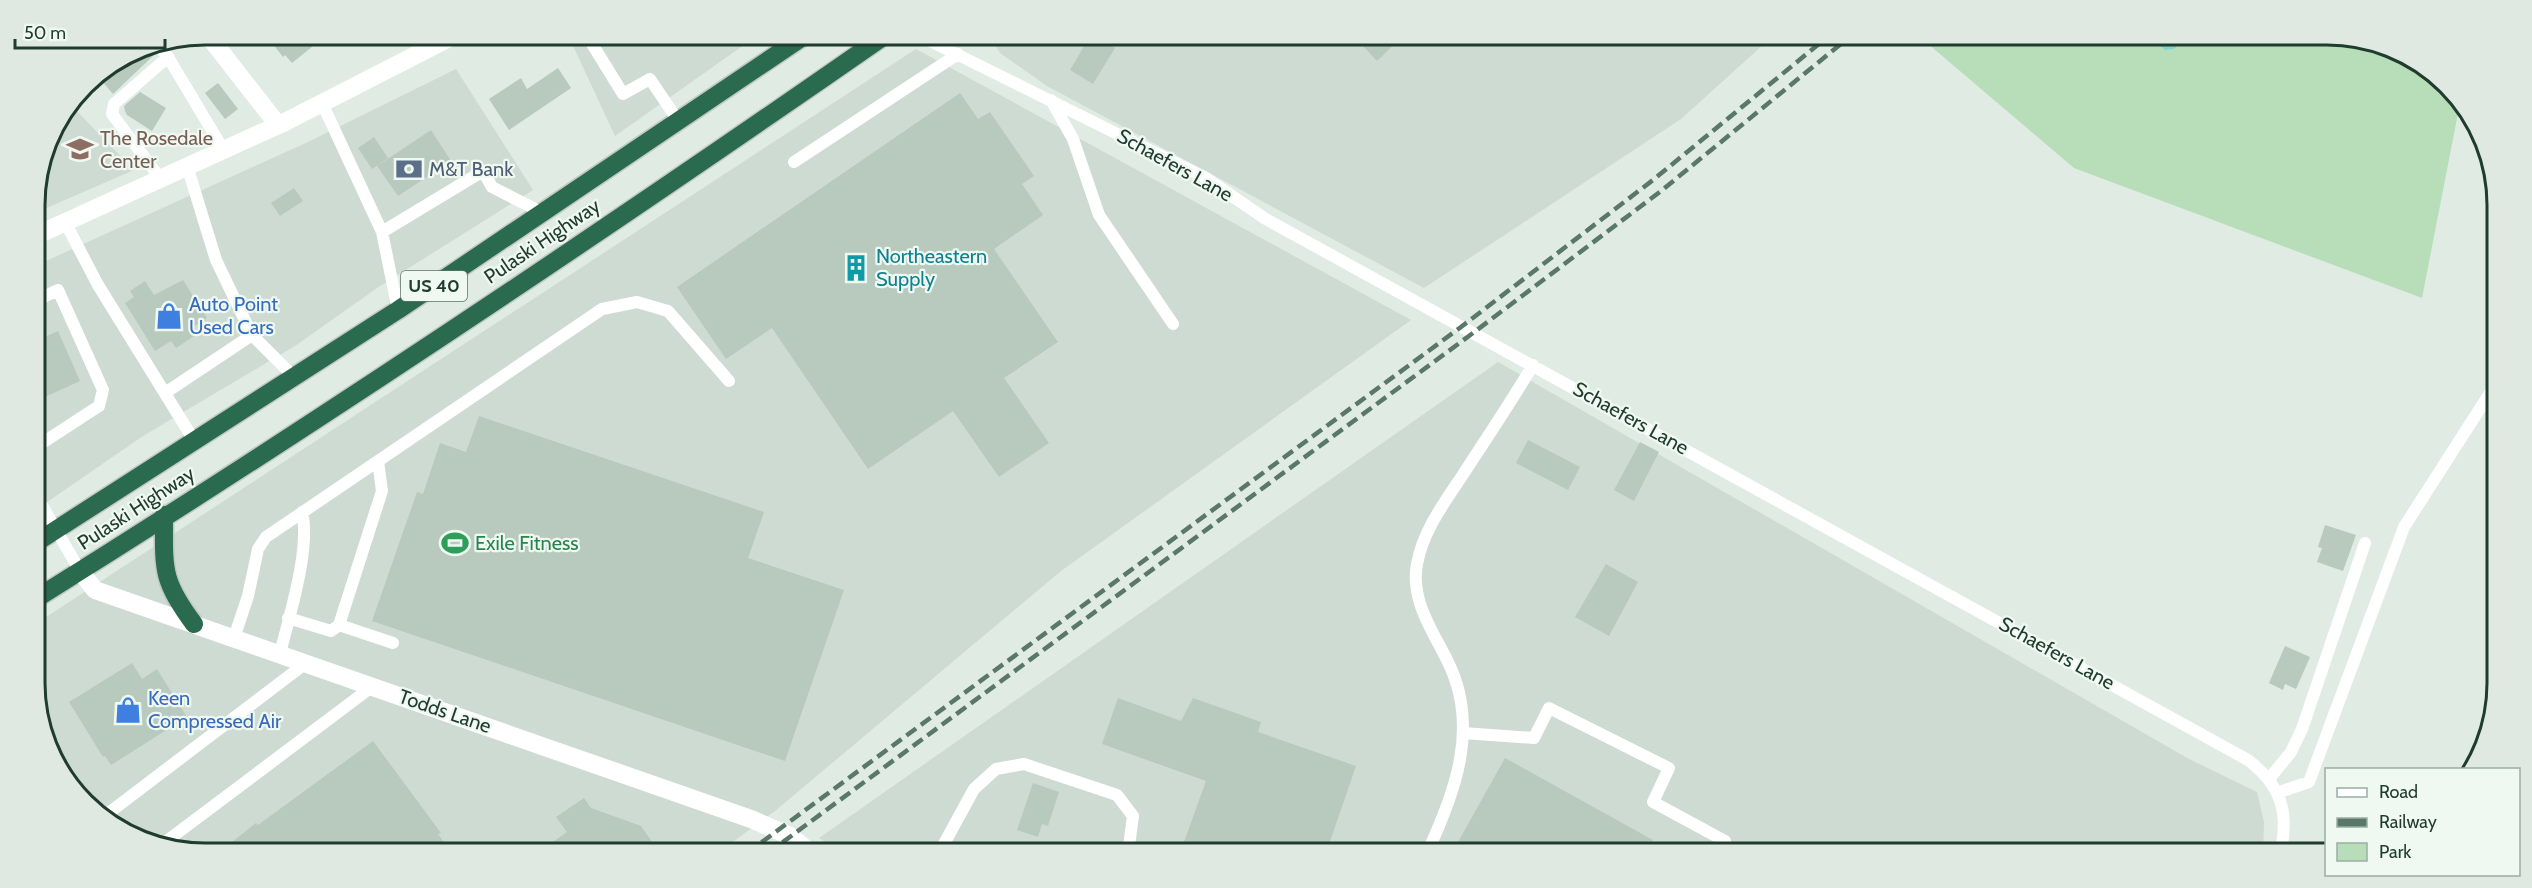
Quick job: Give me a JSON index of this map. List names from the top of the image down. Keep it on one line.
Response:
{"streets":{"highway":["Pulaski Highway","US 40"],"street":["Todds Lane"],"lane":["Schaefers Lane"]},"crossings":[["Pulaski Highway","Todds Lane"]],"places":{"school or university":["The Rosedale Center"],"bank":["M&T Bank"],"building":["Northeastern Supply"],"shop":["Auto Point Used Cars","Keen Compressed Air"],"sports":["Exile Fitness"]},"legend":["Road","Railway","Park"],"scale_bar":"50 m"}
